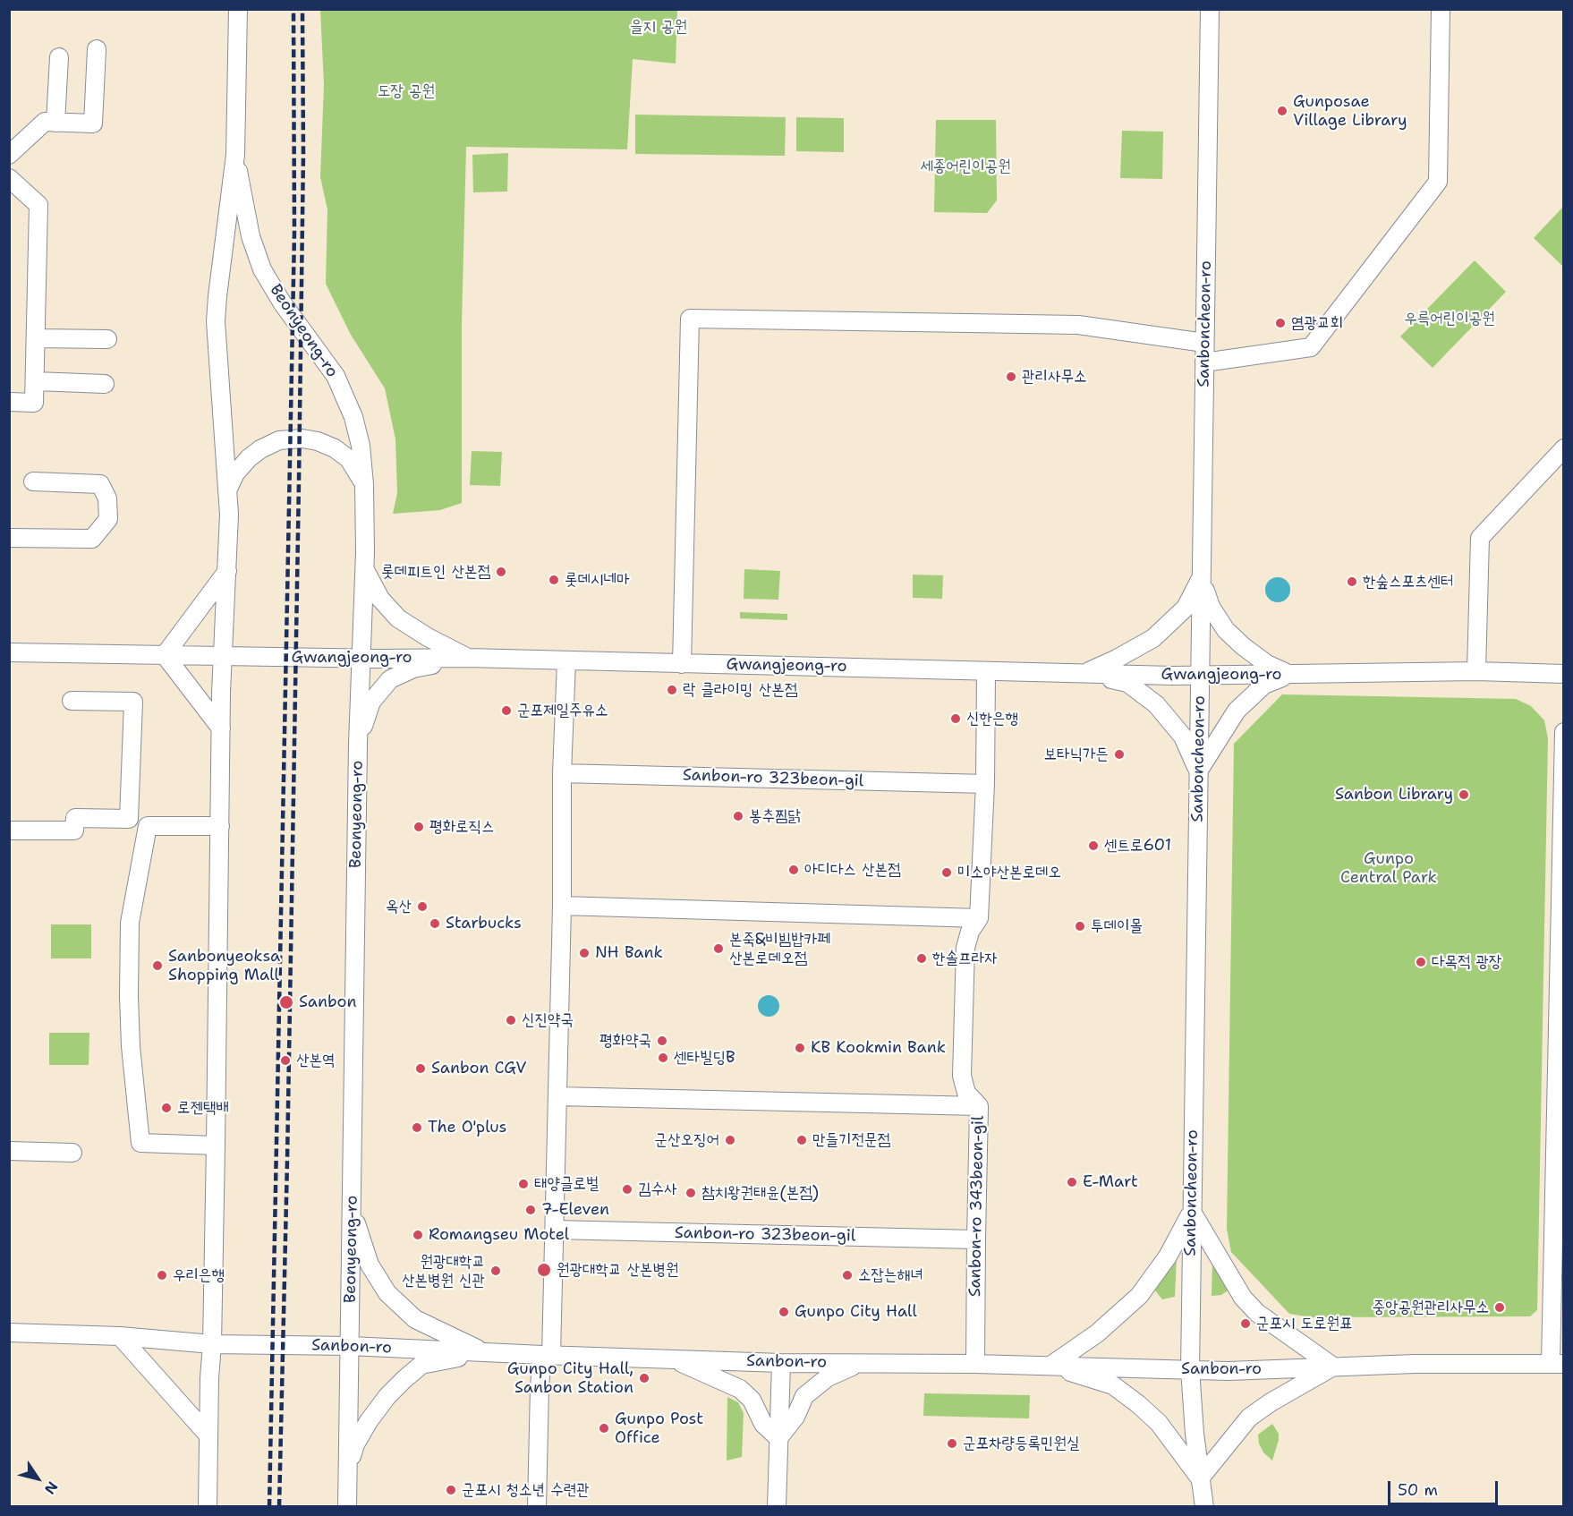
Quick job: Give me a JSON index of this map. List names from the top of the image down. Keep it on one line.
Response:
{"streets":{"street":["Sanboncheon-ro","Beonyeong-ro","Gwangjeong-ro","Sanbon-ro 323beon-gil","Sanbon-ro 343beon-gil","Sanbon-ro"]},"crossings":[["Sanboncheon-ro","Gwangjeong-ro"],["Sanboncheon-ro","Sanbon-ro"],["Beonyeong-ro","Gwangjeong-ro"],["Beonyeong-ro","Sanbon-ro"],["Gwangjeong-ro","Sanbon-ro 343beon-gil"],["Sanbon-ro 323beon-gil","Sanbon-ro 343beon-gil"],["Sanbon-ro 343beon-gil","Sanbon-ro"]],"parks":["을지 공원","도장 공원","세종어린이공원","우륵어린이공원","Gunpo Central Park"],"places":["Gunposae Village Library","염광교회","관리사무소","롯데피트인 산본점","롯데시네마","한숲스포츠센터","락 클라이밍 산본점","군포제일주유소","신한은행","보타닉가든","Sanbon Library","봉추찜닭","평화로직스","센트로601","아디다스 산본점","미소야산본로데오","옥산","Starbucks","투데이몰","본죽&비빔밥카페 산본로데오점","NH Bank","한솔프라자","다목적 광장","Sanbonyeoksa Shopping Mall","Sanbon","신진약국","평화약국","KB Kookmin Bank","센타빌딩B","산본역","Sanbon CGV","로젠택배","The O'plus","군산오징어","만들기전문점","E-Mart","태양글로벌","김수사","참치왕권태윤(본점)","7-Eleven","Romangseu Motel","원광대학교 산본병원","원광대학교 산본병원 신관","우리은행","소잡는해녀","중앙공원관리사무소","Gunpo City Hall","군포시 도로원표","Gunpo City Hall, Sanbon Station","Gunpo Post Office","군포차량등록민원실","군포시 청소년 수련관"],"scale_bar":"50 m","north":"bottom right"}
